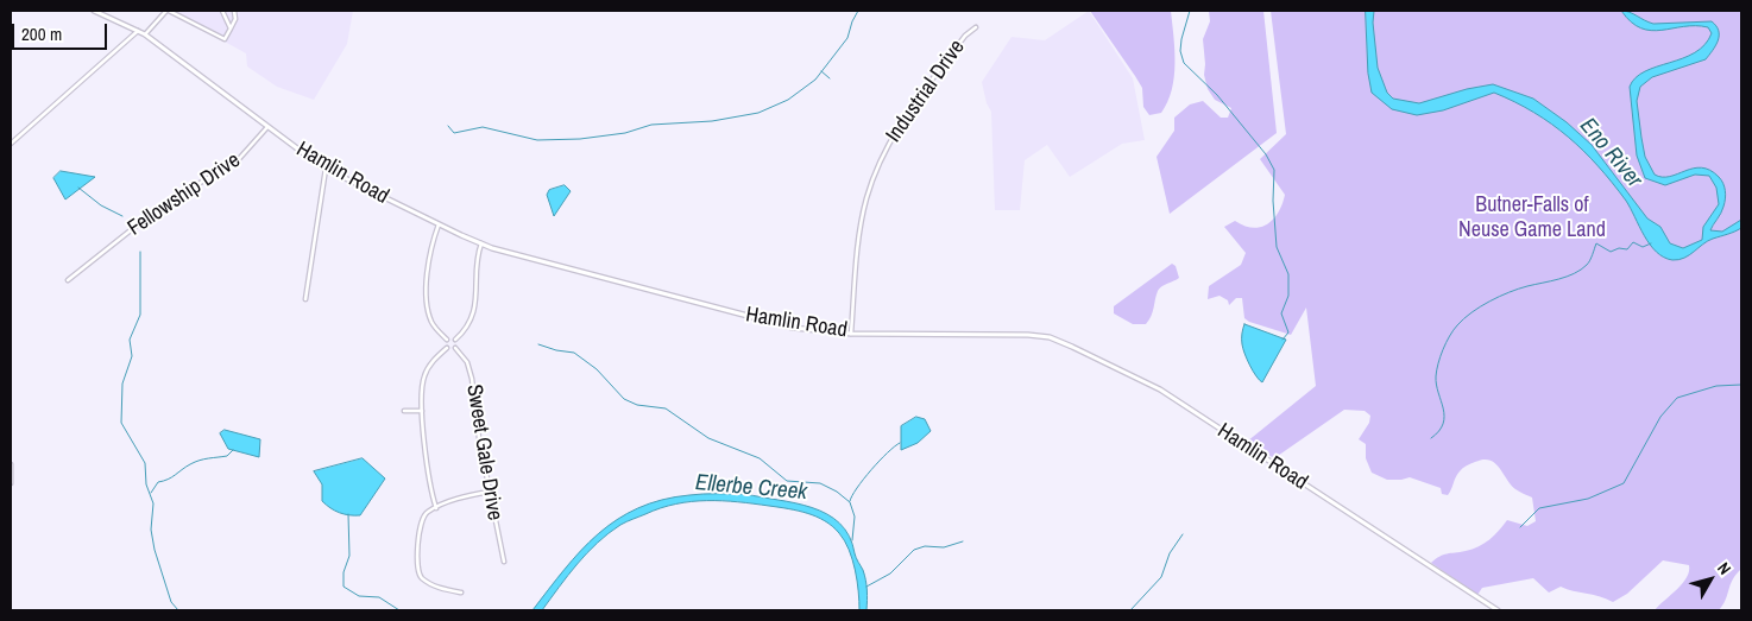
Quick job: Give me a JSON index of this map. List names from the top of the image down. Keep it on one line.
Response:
{"streets":{"street":["Industrial Drive","Hamlin Road","Fellowship Drive","Sweet Gale Drive"]},"crossings":[["Industrial Drive","Hamlin Road"],["Hamlin Road","Fellowship Drive"]],"water":["Eno River","Ellerbe Creek"],"parks":["Butner-Falls of Neuse Game Land"],"scale_bar":"200 m","north":"top right"}
